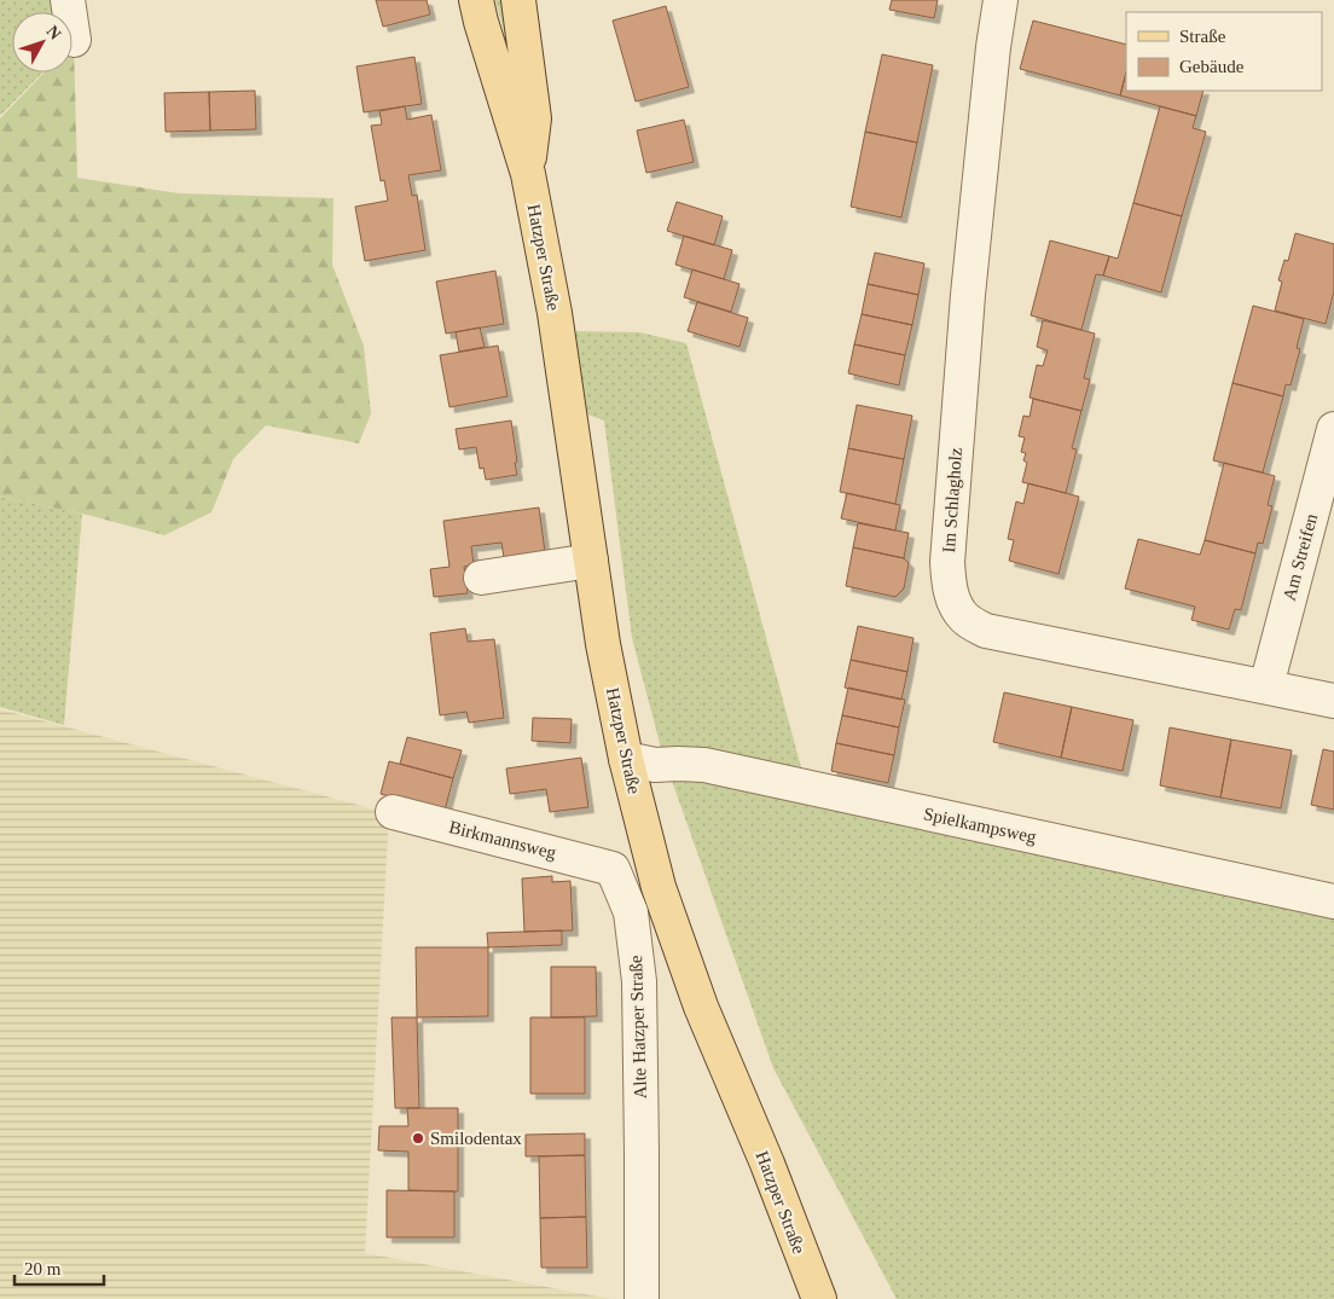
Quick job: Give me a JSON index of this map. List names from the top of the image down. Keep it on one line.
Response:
{"streets":{"main road":["Hatzper Straße"],"street":["Im Schlagholz","Am Streifen","Spielkampsweg","Birkmannsweg","Alte Hatzper Straße"]},"crossings":[["Hatzper Straße","Spielkampsweg"],["Im Schlagholz","Am Streifen"],["Birkmannsweg","Alte Hatzper Straße"]],"places":["Smilodentax"],"legend":["Straße","Gebäude"],"scale_bar":"20 m","north":"top right"}
